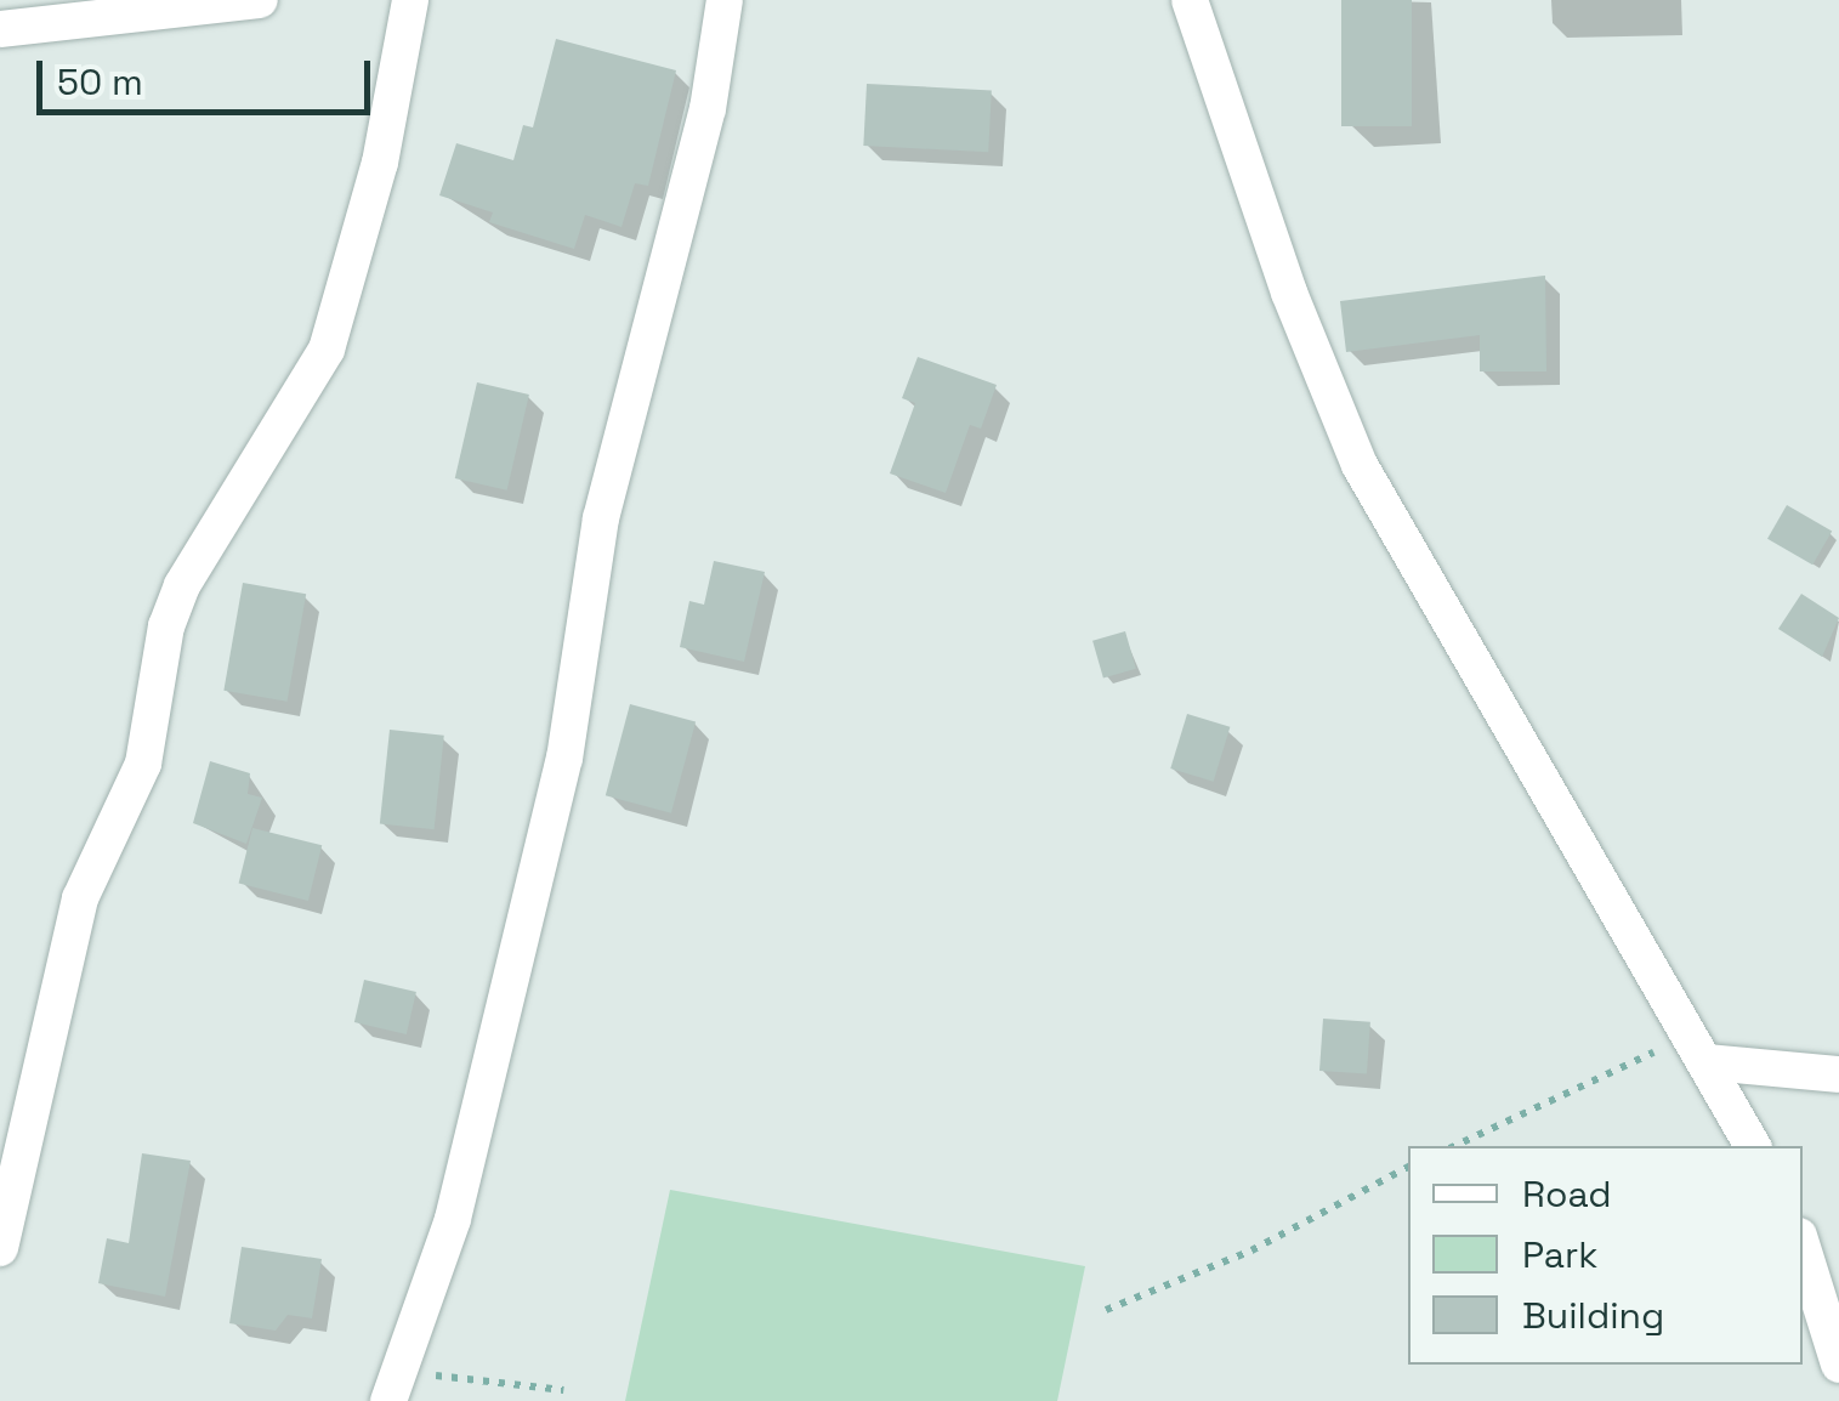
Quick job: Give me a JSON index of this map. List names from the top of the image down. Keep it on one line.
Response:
{"legend":["Road","Park","Building"],"scale_bar":"50 m"}
